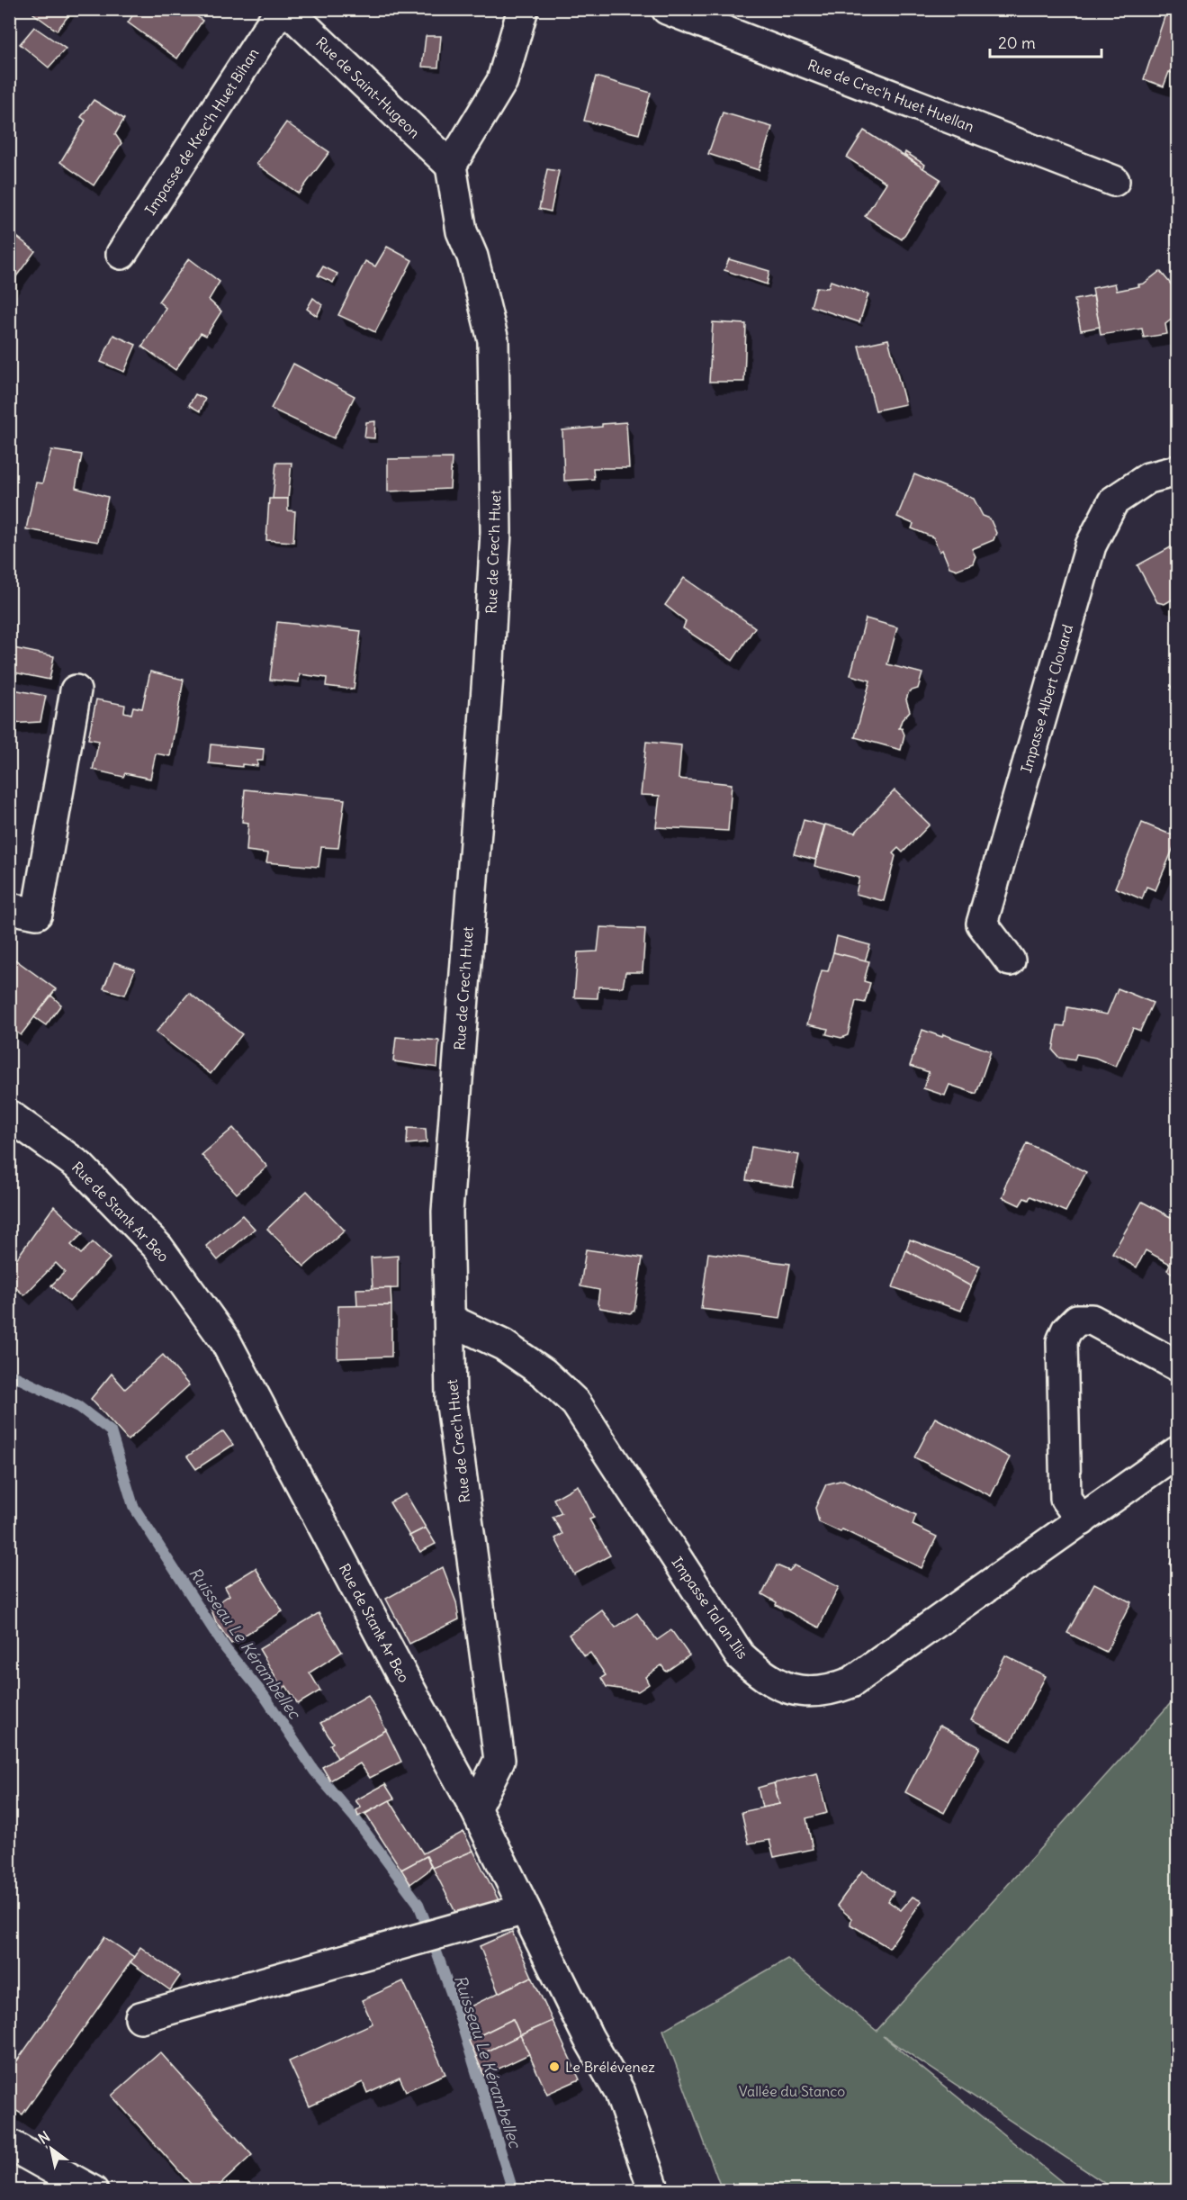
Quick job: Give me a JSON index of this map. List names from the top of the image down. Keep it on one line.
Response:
{"streets":{"street":["Rue de Saint-Hugeon","Rue de Crec'h Huet Huellan","Impasse de Krec'h Huet Bihan","Rue de Crec'h Huet","Impasse Albert Clouard","Rue de Stank Ar Beo","Impasse Tal an Ilis"]},"crossings":[["Rue de Saint-Hugeon","Rue de Crec'h Huet"],["Rue de Crec'h Huet","Rue de Stank Ar Beo"],["Rue de Crec'h Huet","Impasse Tal an Ilis"]],"water":["Ruisseau Le Kérambellec"],"parks":["Vallée du Stanco"],"places":["Le Brélévenez"],"scale_bar":"20 m","north":"top left"}
